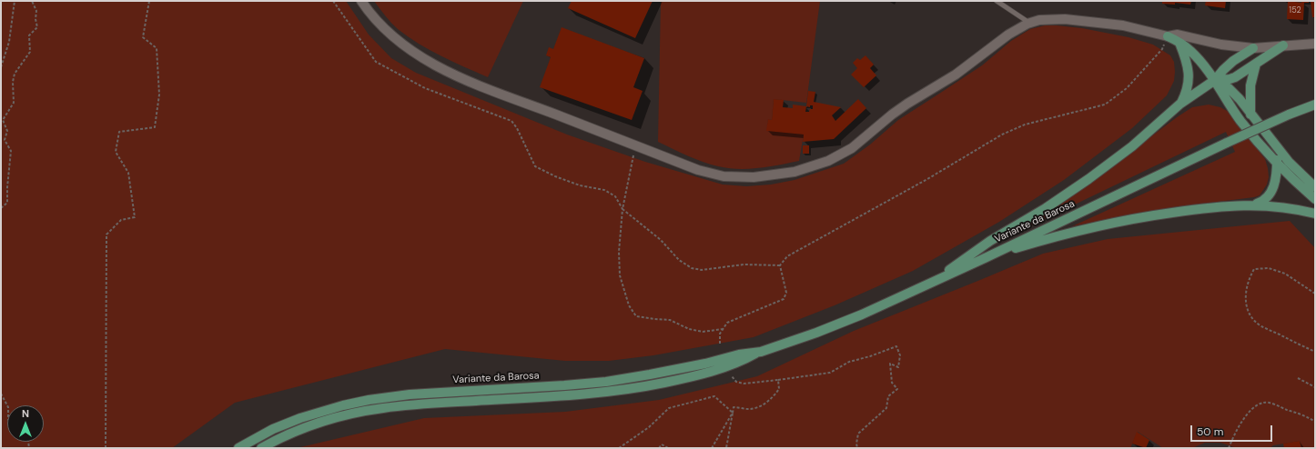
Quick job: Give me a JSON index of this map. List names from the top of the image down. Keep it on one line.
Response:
{"streets":{"main road":["Variante da Barosa"]},"house_numbers":["152"],"scale_bar":"50 m","north":"top"}
